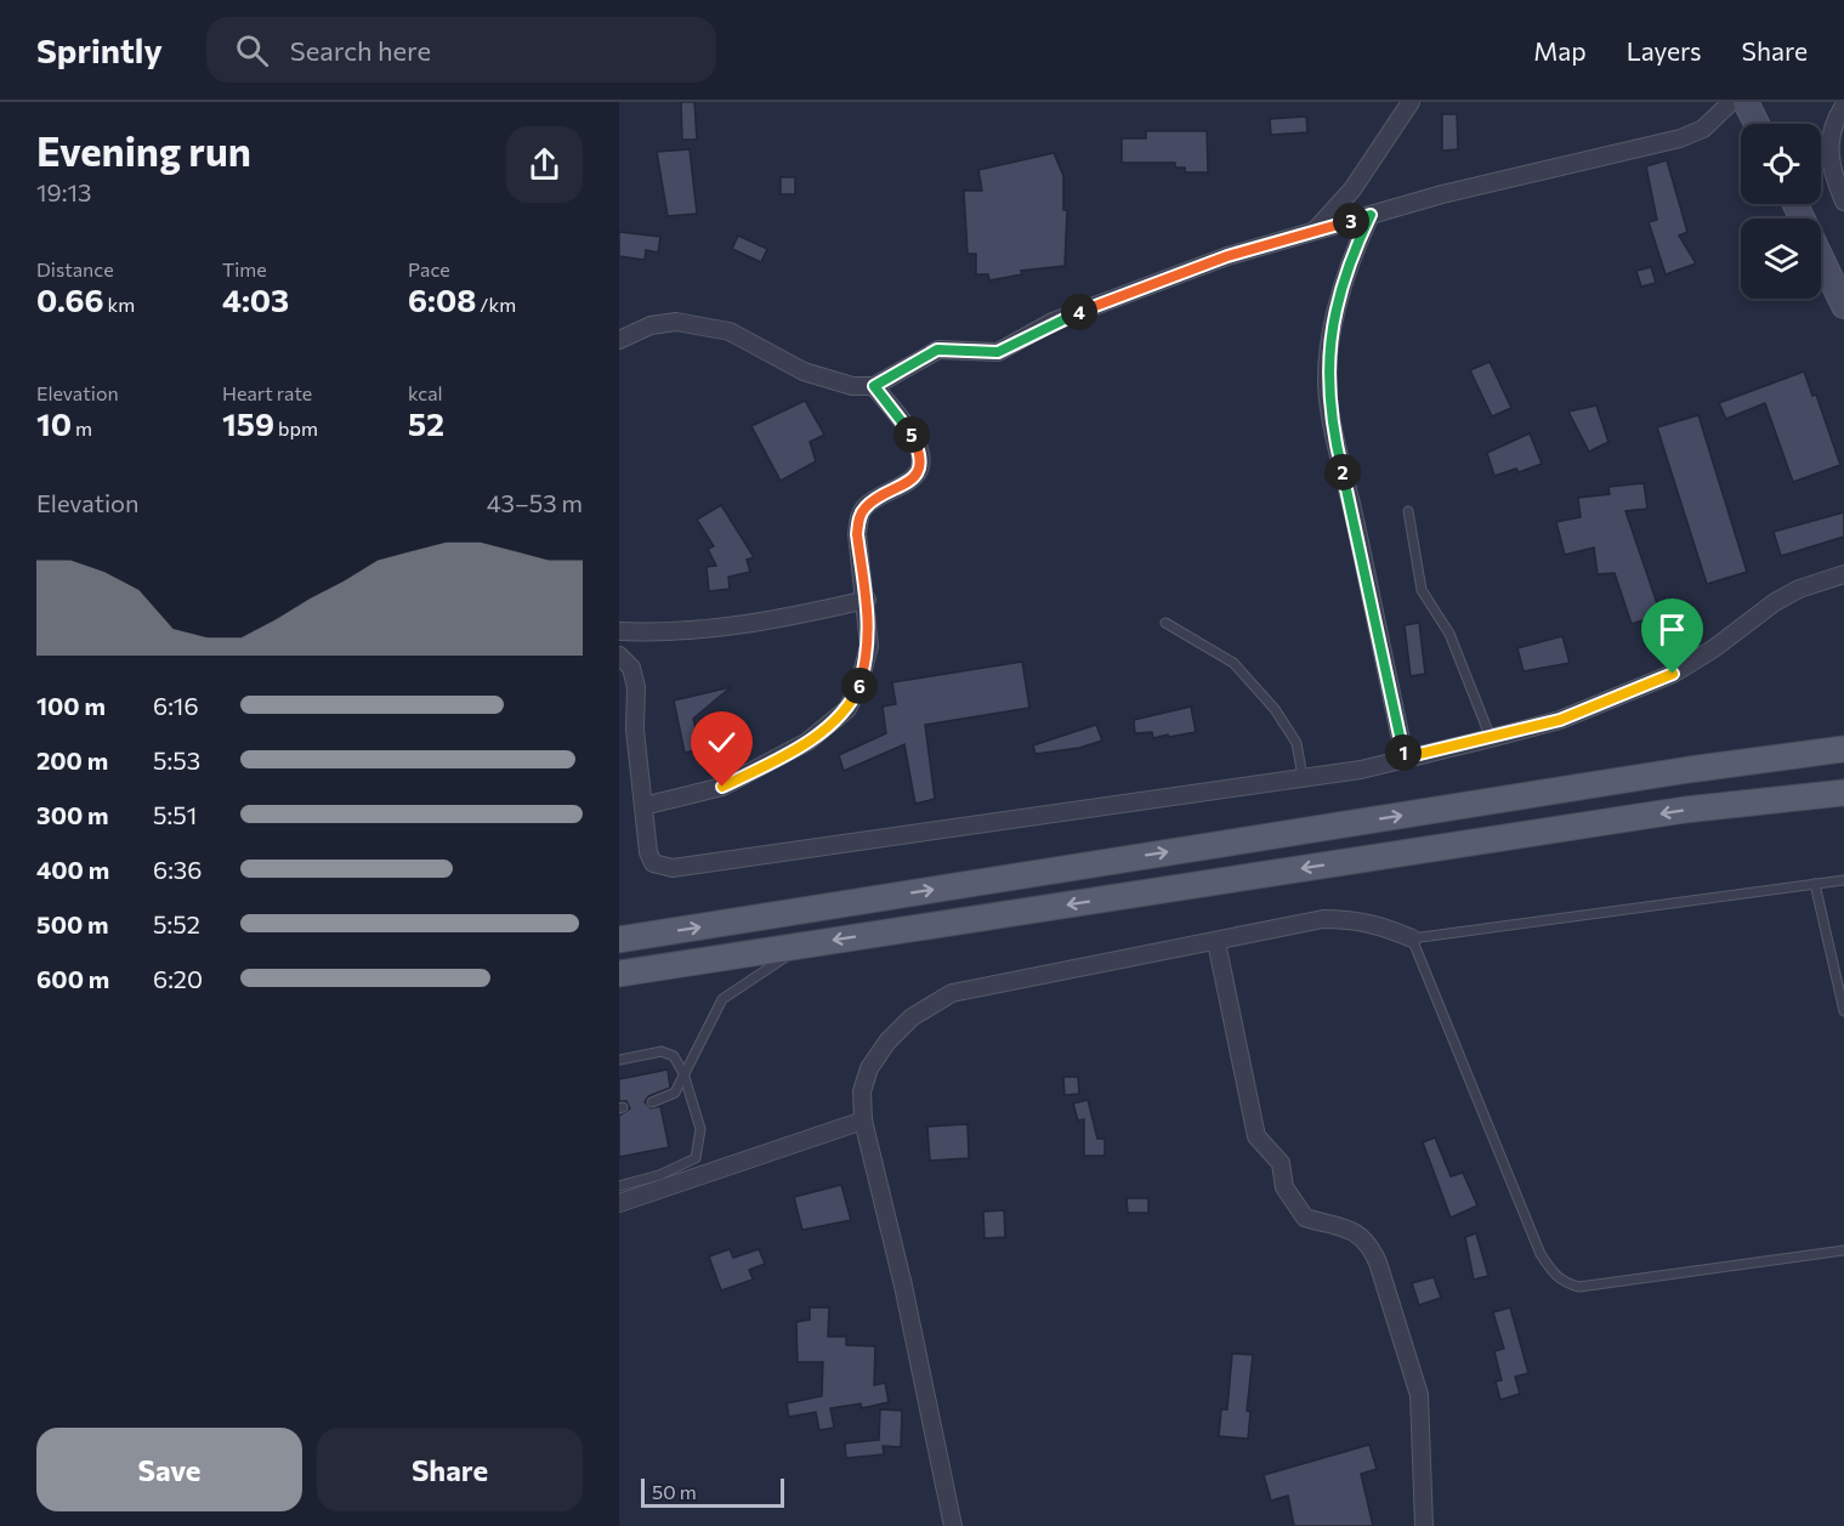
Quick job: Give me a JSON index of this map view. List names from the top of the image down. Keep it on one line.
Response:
{"scale_bar":"50 m","page":{"header":"Sprintly","search":"Search here","nav":["Map","Layers","Share"],"heading":["Evening run","19:13"],"pins":["3","4","5","2","6","1"],"stats":[["Distance","0.66 km"],["Time","4:03"],["Pace","6:08 /km"],["Elevation","10 m"],["Heart rate","159 bpm"],["kcal","52"]],"chart":["Elevation","43–53 m"],"list":[{"name":"100 m","note":"6:16"},{"name":"200 m","note":"5:53"},{"name":"300 m","note":"5:51"},{"name":"400 m","note":"6:36"},{"name":"500 m","note":"5:52"},{"name":"600 m","note":"6:20"}],"buttons":["Save","Share"],"scale":"50 m"}}
